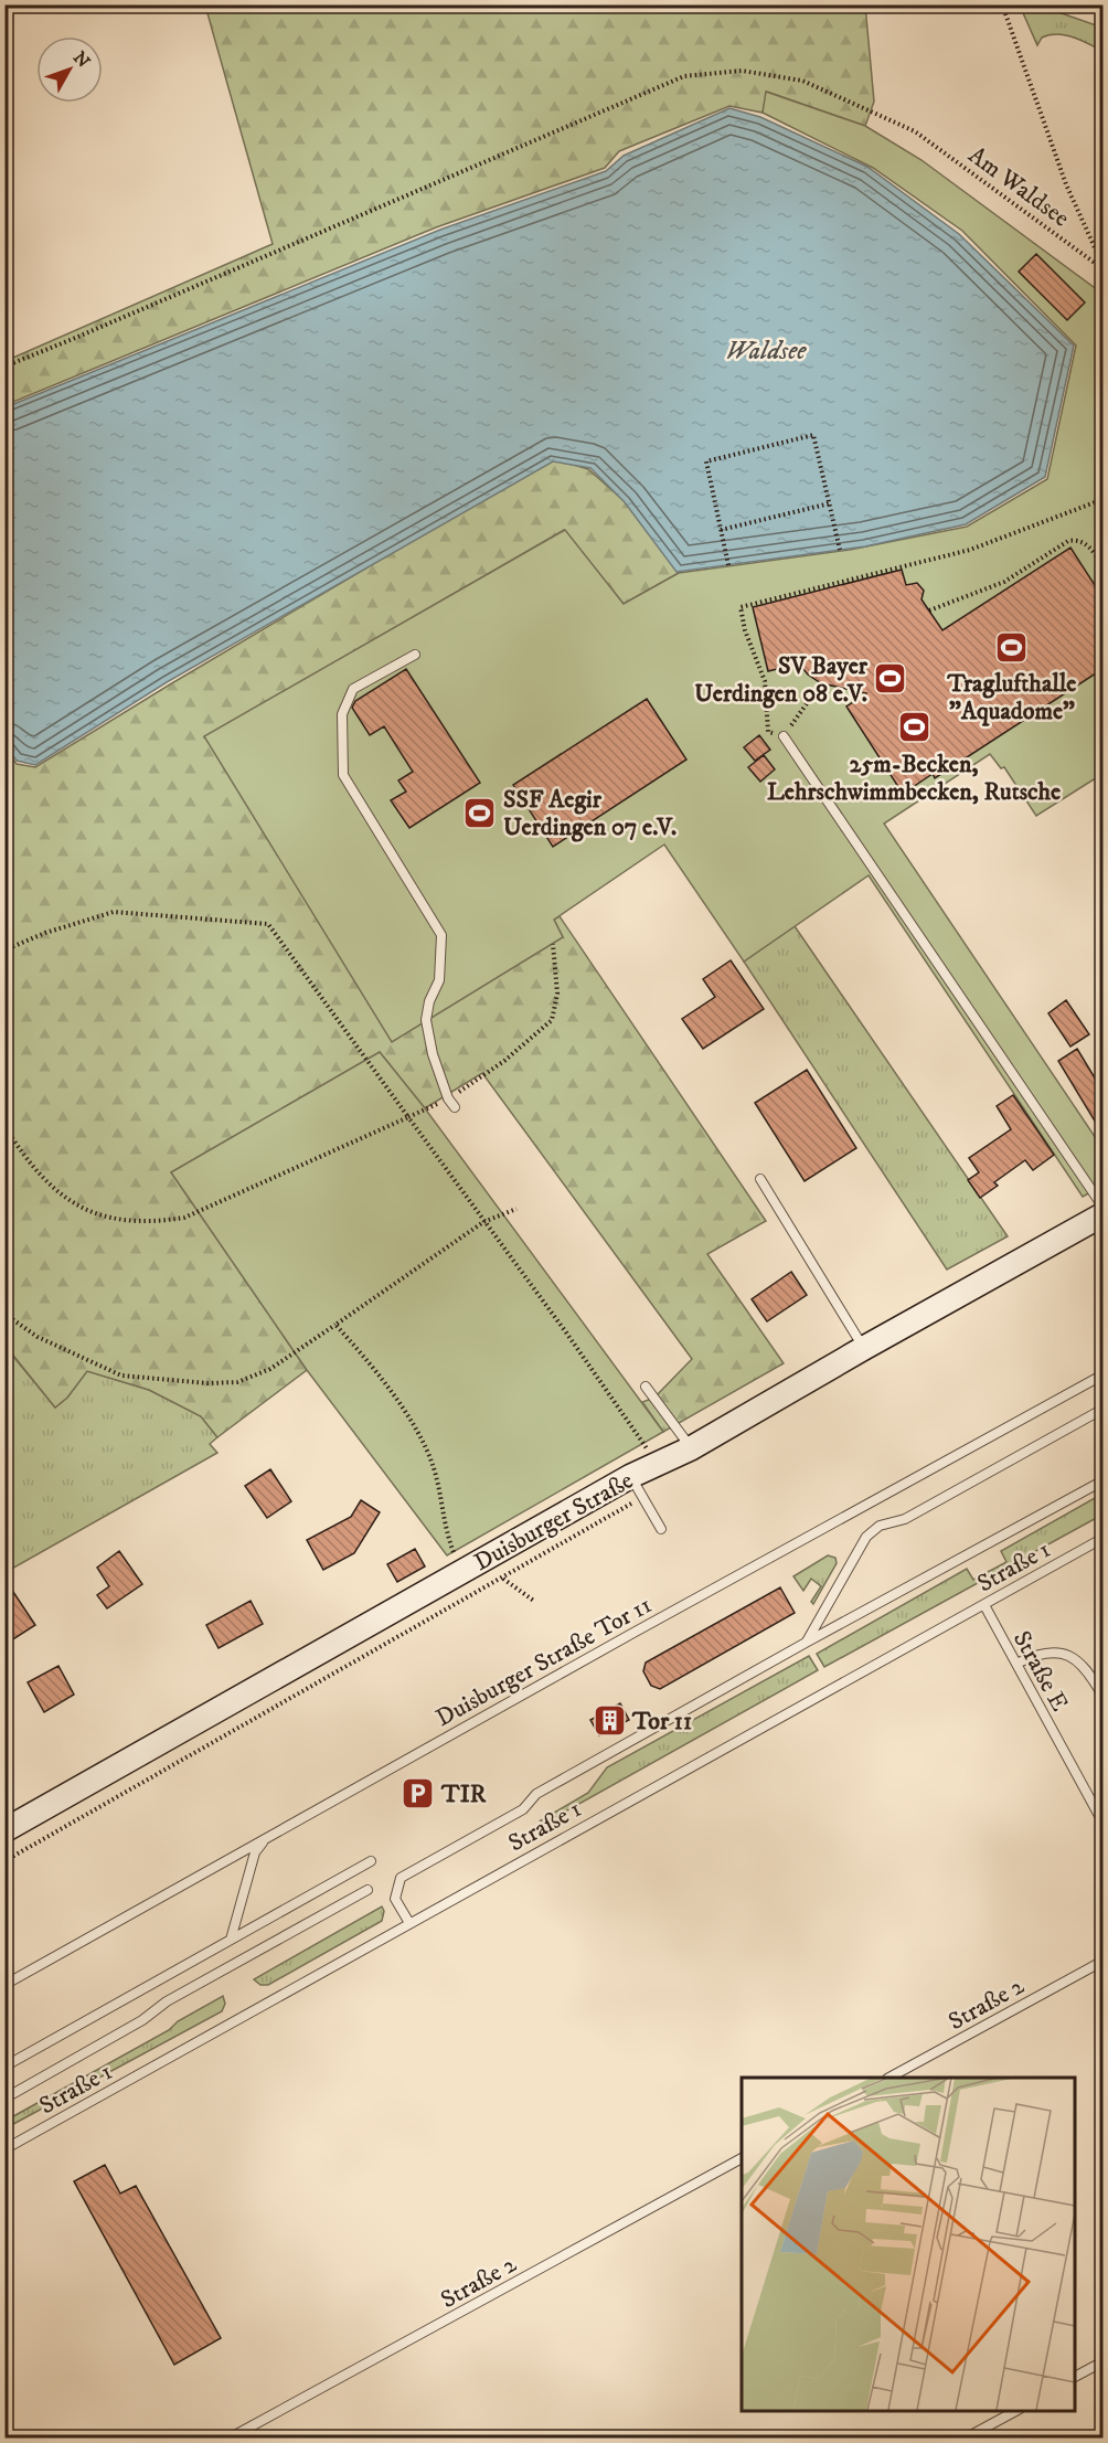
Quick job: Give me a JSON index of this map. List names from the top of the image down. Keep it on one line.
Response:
{"streets":{"main road":["Duisburger Straße"],"lane":["Straße 1","Duisburger Straße Tor 11","Straße E","Straße 2"],"path":["Am Waldsee"]},"crossings":[["Straße 1","Straße E"]],"water":["Waldsee"],"places":{"sports":["Traglufthalle \"Aquadome\"","SV Bayer Uerdingen 08 e.V.","25m-Becken, Lehrschwimmbecken, Rutsche","SSF Aegir Uerdingen 07 e.V."],"building":["Tor 11"],"parking":["TIR"]},"north":"top right"}
